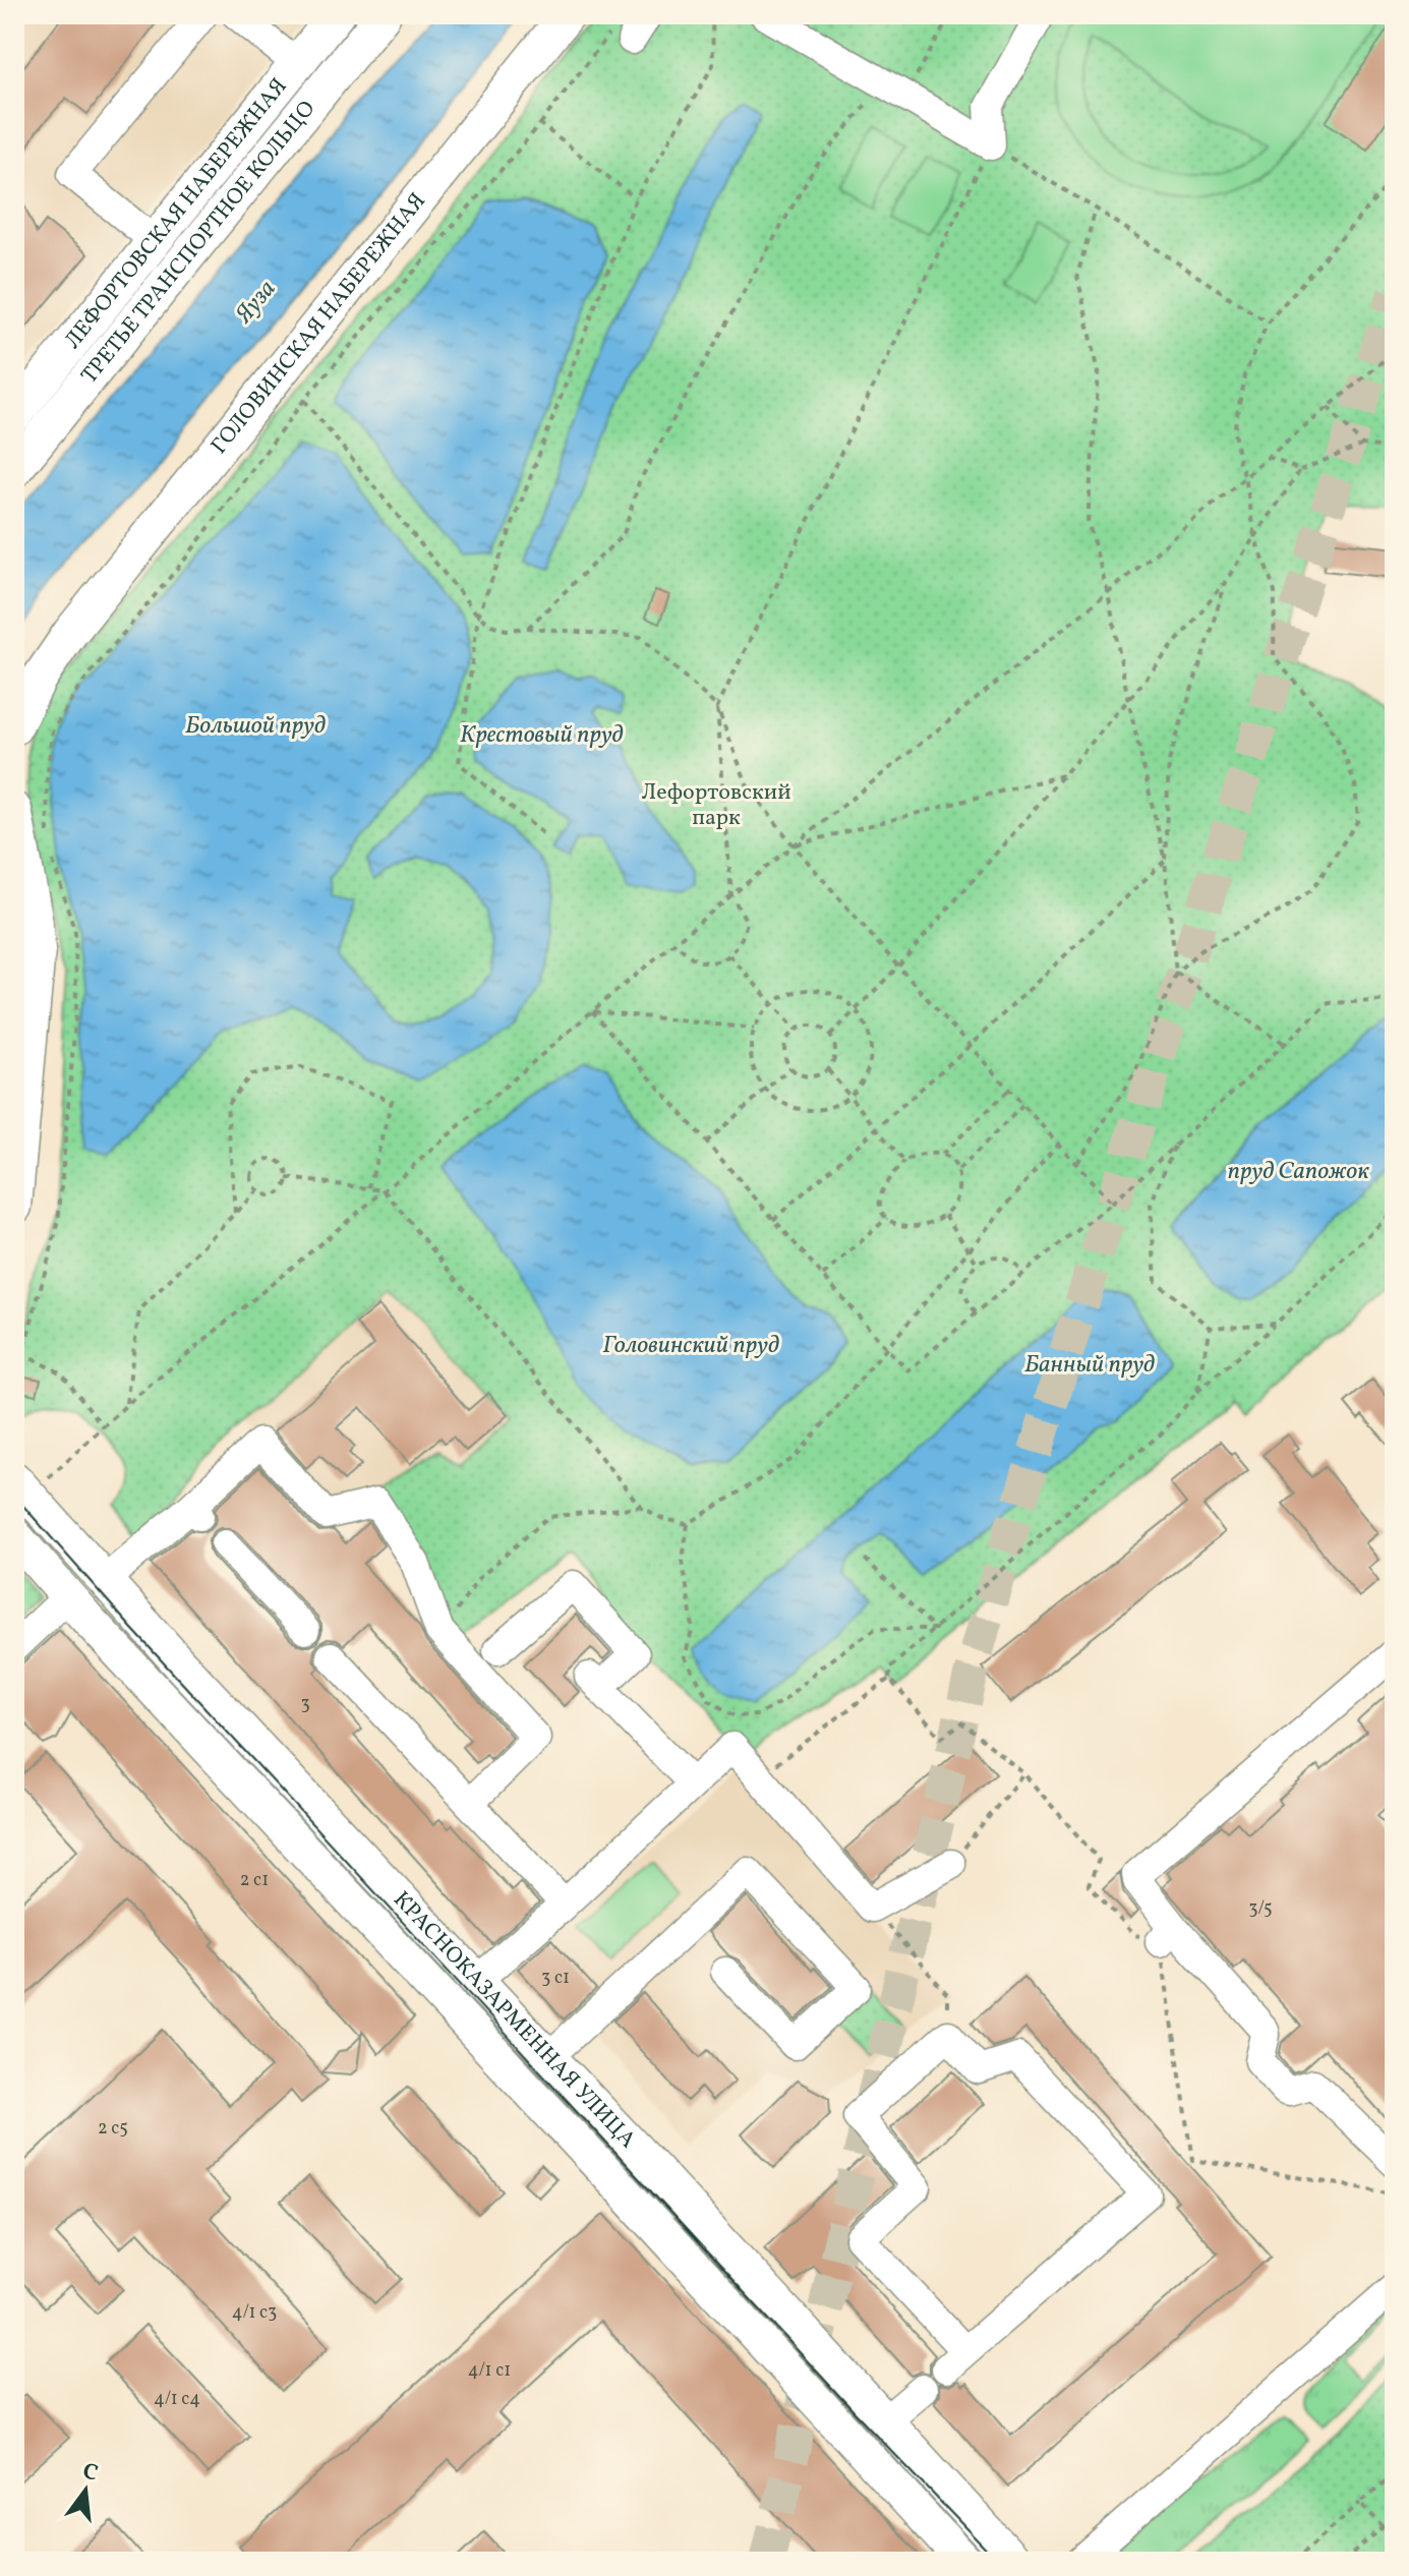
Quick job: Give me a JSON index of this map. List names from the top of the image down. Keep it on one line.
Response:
{"streets":{"main road":["ЛЕФОРТОВСКАЯ НАБЕРЕЖНАЯ","ТРЕТЬЕ ТРАНСПОРТНОЕ КОЛЬЦО","ГОЛОВИНСКАЯ НАБЕРЕЖНАЯ","КРАСНОКАЗАРМЕННАЯ УЛИЦА"]},"water":["Яуза","Большой пруд","Крестовый пруд","пруд Сапожок","Головинский пруд","Банный пруд"],"parks":["Лефортовский парк"],"house_numbers":["3","2 с1","3/5","3 с1","2 с5","4/1 с3","4/1 с1","4/1 с4"],"north":"top"}
